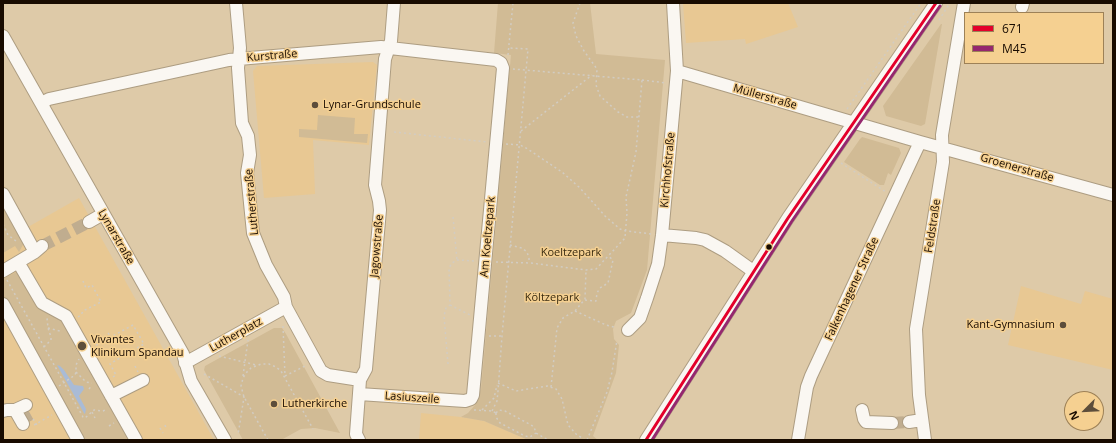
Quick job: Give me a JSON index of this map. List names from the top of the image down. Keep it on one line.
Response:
{"streets":{"street":["Kurstraße","Müllerstraße","Groenerstraße","Kirchhofstraße","Lutherstraße","Feldstraße","Lynarstraße","Am Koeltzepark","Jagowstraße","Falkenhagener Straße","Lutherplatz","Lasiuszeile"]},"crossings":[["Kurstraße","Lutherstraße"],["Kurstraße","Lynarstraße"],["Kurstraße","Am Koeltzepark"],["Kurstraße","Jagowstraße"],["Müllerstraße","Groenerstraße"],["Müllerstraße","Kirchhofstraße"],["Müllerstraße","Falkenhagener Straße"],["Groenerstraße","Feldstraße"],["Groenerstraße","Falkenhagener Straße"],["Lutherstraße","Jagowstraße"],["Lutherstraße","Lutherplatz"],["Lynarstraße","Lutherplatz"],["Am Koeltzepark","Lasiuszeile"],["Jagowstraße","Lasiuszeile"]],"parks":["Koeltzepark","Költzepark"],"places":["Lynar-Grundschule","Kant-Gymnasium","Vivantes Klinikum Spandau","Lutherkirche"],"lines":["transit line 671","transit line M45"],"legend":["671","M45"],"north":"bottom left"}
